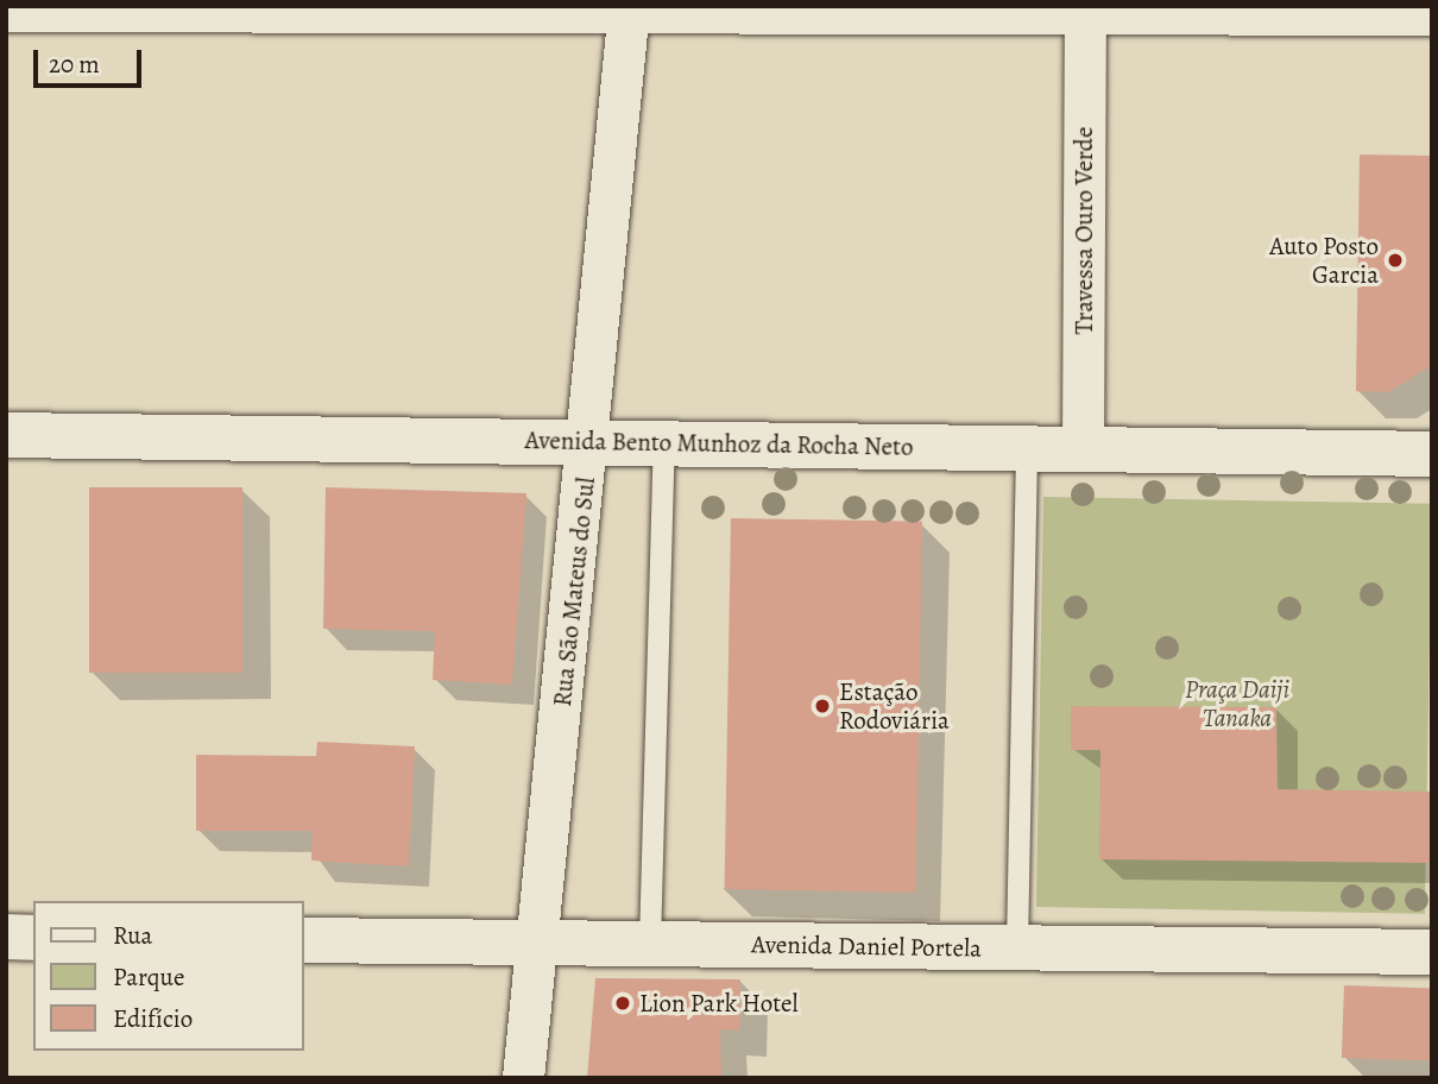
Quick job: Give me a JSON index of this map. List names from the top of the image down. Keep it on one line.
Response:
{"streets":{"main road":["Avenida Bento Munhoz da Rocha Neto","Avenida Daniel Portela"],"street":["Travessa Ouro Verde","Rua São Mateus do Sul"]},"crossings":[["Travessa Ouro Verde","Avenida Bento Munhoz da Rocha Neto"],["Avenida Bento Munhoz da Rocha Neto","Rua São Mateus do Sul"],["Rua São Mateus do Sul","Avenida Daniel Portela"]],"parks":["Praça Daiji Tanaka"],"places":["Auto Posto Garcia","Estação Rodoviária","Lion Park Hotel"],"legend":["Rua","Parque","Edifício"],"scale_bar":"20 m"}
